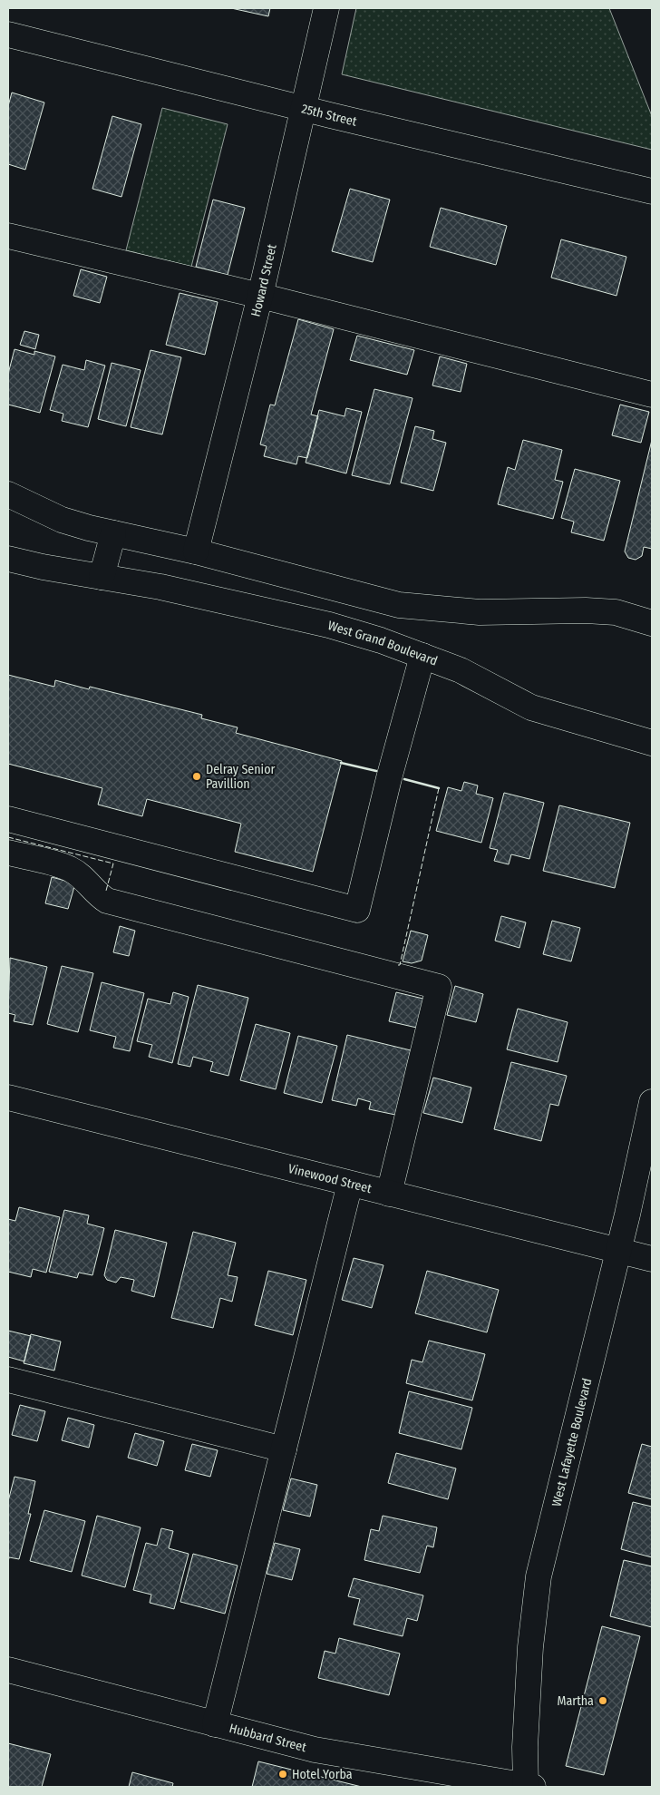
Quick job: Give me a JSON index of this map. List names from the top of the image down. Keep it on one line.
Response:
{"streets":{"street":["25th Street","Howard Street","West Grand Boulevard","Vinewood Street","West Lafayette Boulevard","Hubbard Street"]},"crossings":[["25th Street","Howard Street"],["Vinewood Street","West Lafayette Boulevard"],["West Lafayette Boulevard","Hubbard Street"]],"places":["Delray Senior Pavillion","Martha","Hotel Yorba"]}
